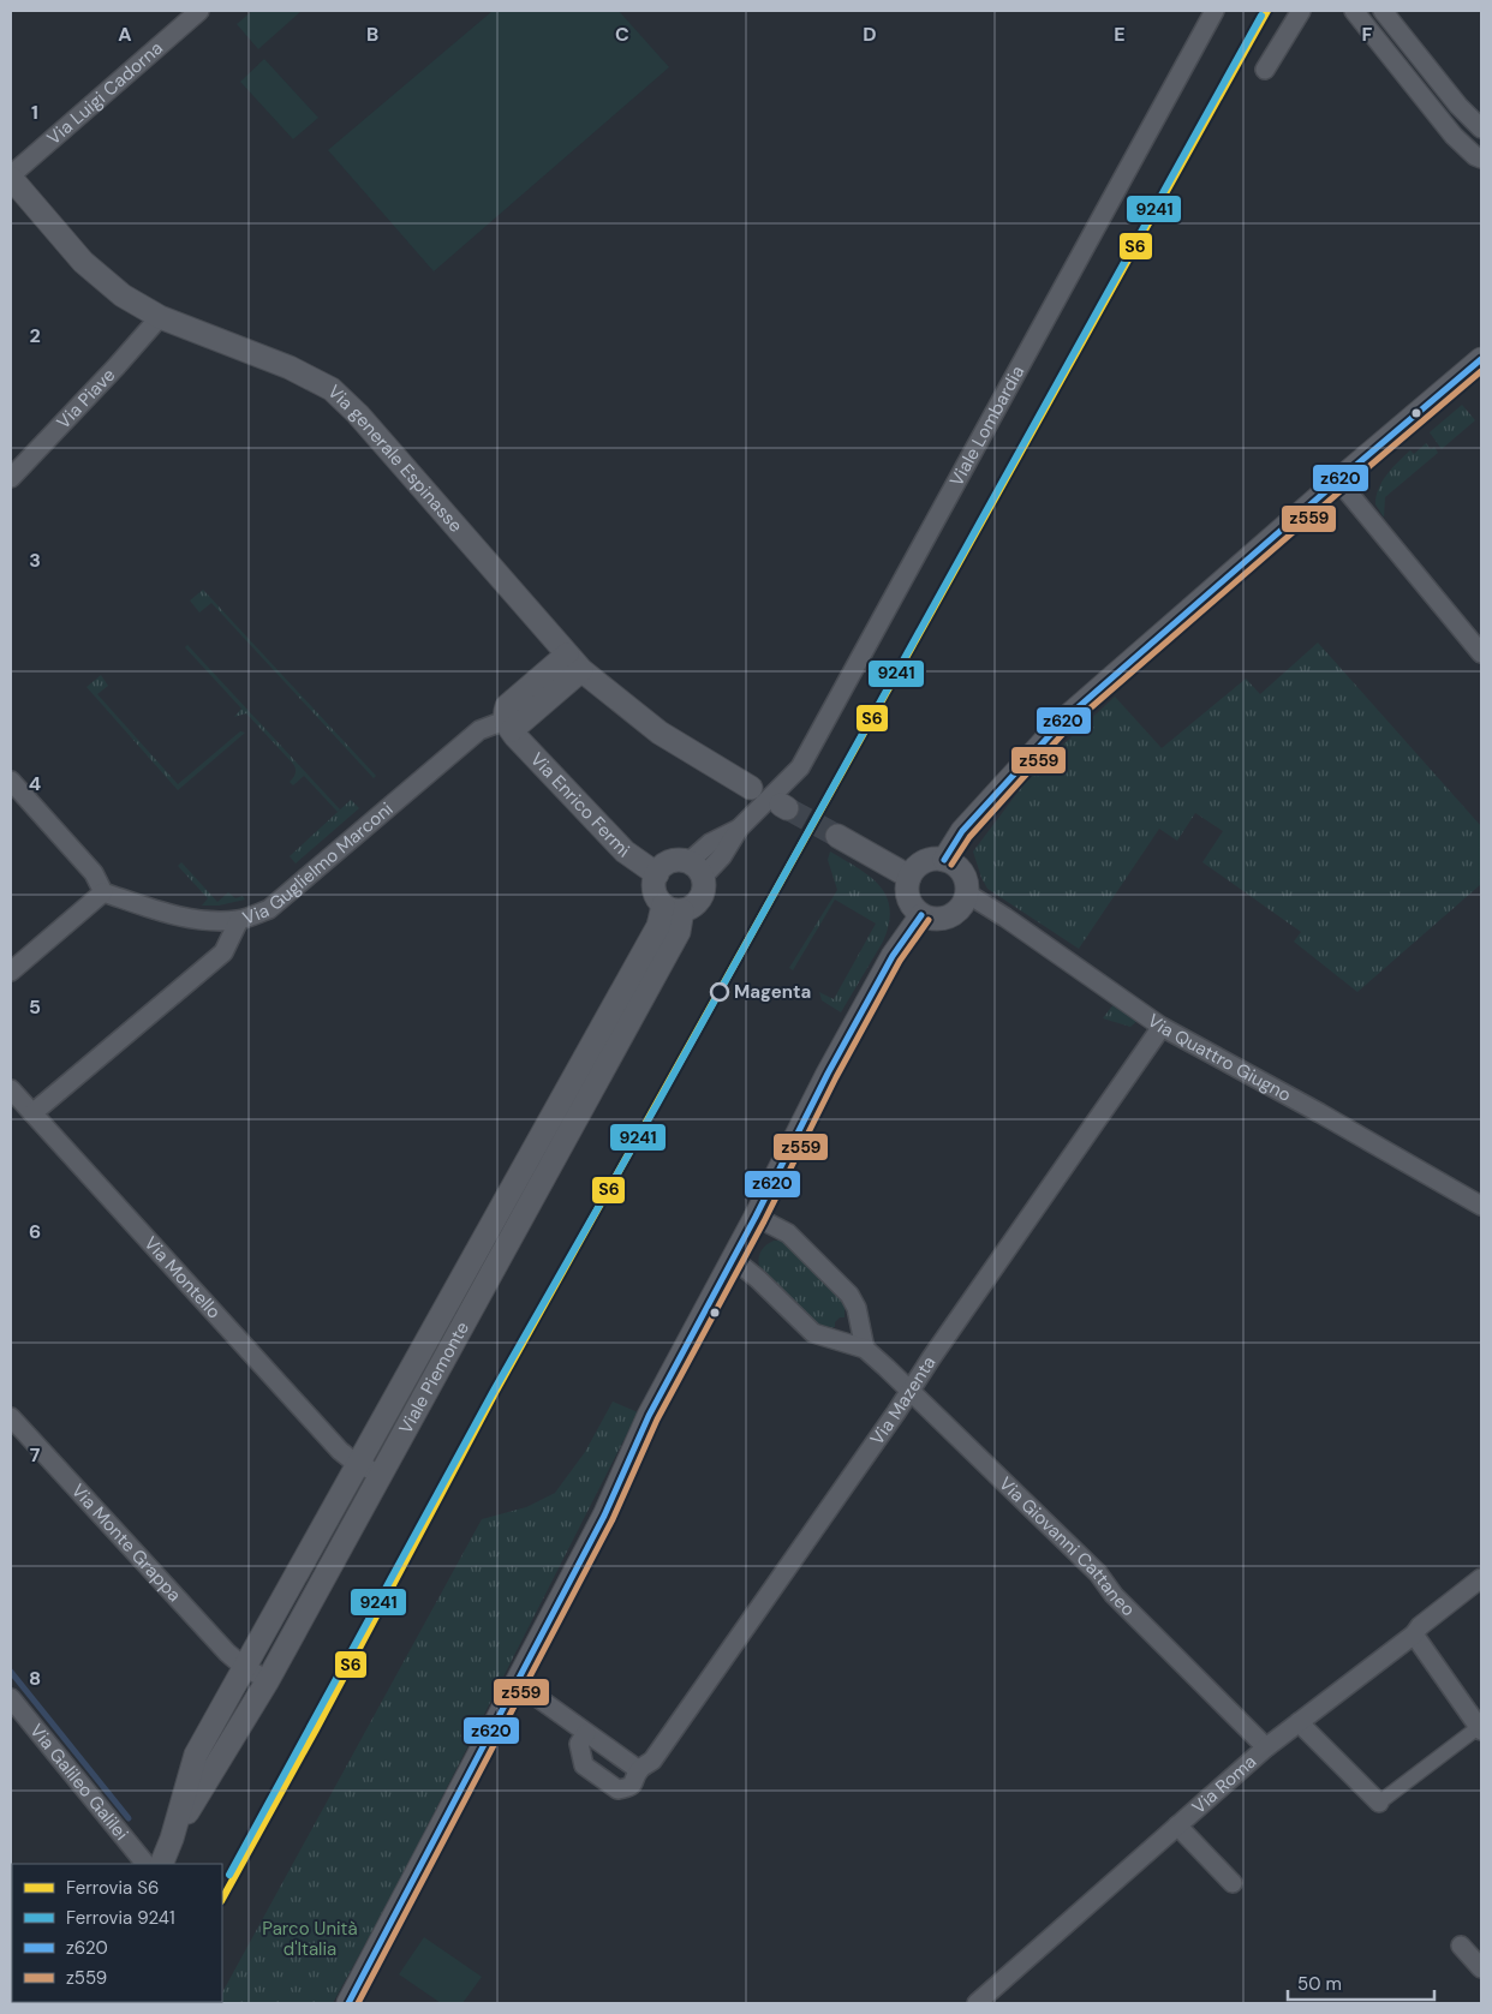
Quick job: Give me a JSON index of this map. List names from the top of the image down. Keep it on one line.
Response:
{"streets":{"street":["Via Luigi Cadorna","Via Piave","Viale Lombardia","Via generale Espinasse","Via Enrico Fermi","Via Guglielmo Marconi","Via Quattro Giugno","Via Montello","Viale Piemonte","Via Mazenta","Via Monte Grappa","Via Giovanni Cattaneo","Via Galileo Galilei","Via Roma"]},"crossings":[["Via Luigi Cadorna","Via generale Espinasse"],["Via Piave","Via generale Espinasse"],["Viale Lombardia","Via Enrico Fermi"],["Viale Lombardia","Viale Piemonte"],["Via generale Espinasse","Via Guglielmo Marconi"],["Via Enrico Fermi","Via Guglielmo Marconi"],["Via Enrico Fermi","Viale Piemonte"],["Via Guglielmo Marconi","Via Montello"],["Via Quattro Giugno","Via Mazenta"],["Via Montello","Viale Piemonte"],["Viale Piemonte","Via Monte Grappa"],["Via Mazenta","Via Giovanni Cattaneo"],["Via Giovanni Cattaneo","Via Roma"]],"parks":["Parco Unità d'Italia"],"places":["Magenta"],"lines":["rail line S6","rail line 9241","transit line z620","transit line z559"],"legend":["Ferrovia S6","Ferrovia 9241","z620","z559"],"scale_bar":"50 m","grid":{"columns":["A","B","C","D","E","F"],"rows":["1","2","3","4","5","6","7","8"]}}
